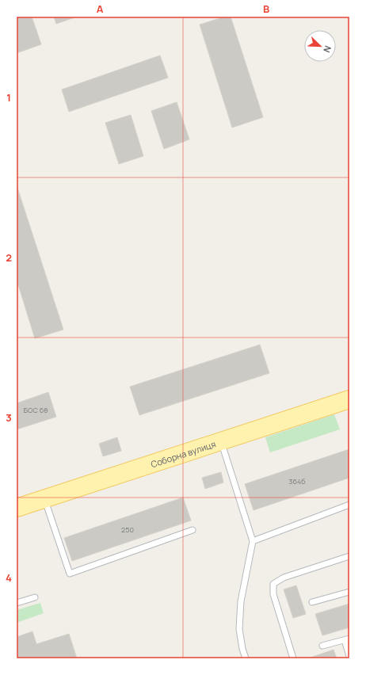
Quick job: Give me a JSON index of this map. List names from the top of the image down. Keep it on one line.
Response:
{"streets":{"main road":["Соборна вулиця"]},"house_numbers":["БОС 68","364б","250"],"north":"bottom right","grid":{"columns":["A","B"],"rows":["1","2","3","4"]}}
